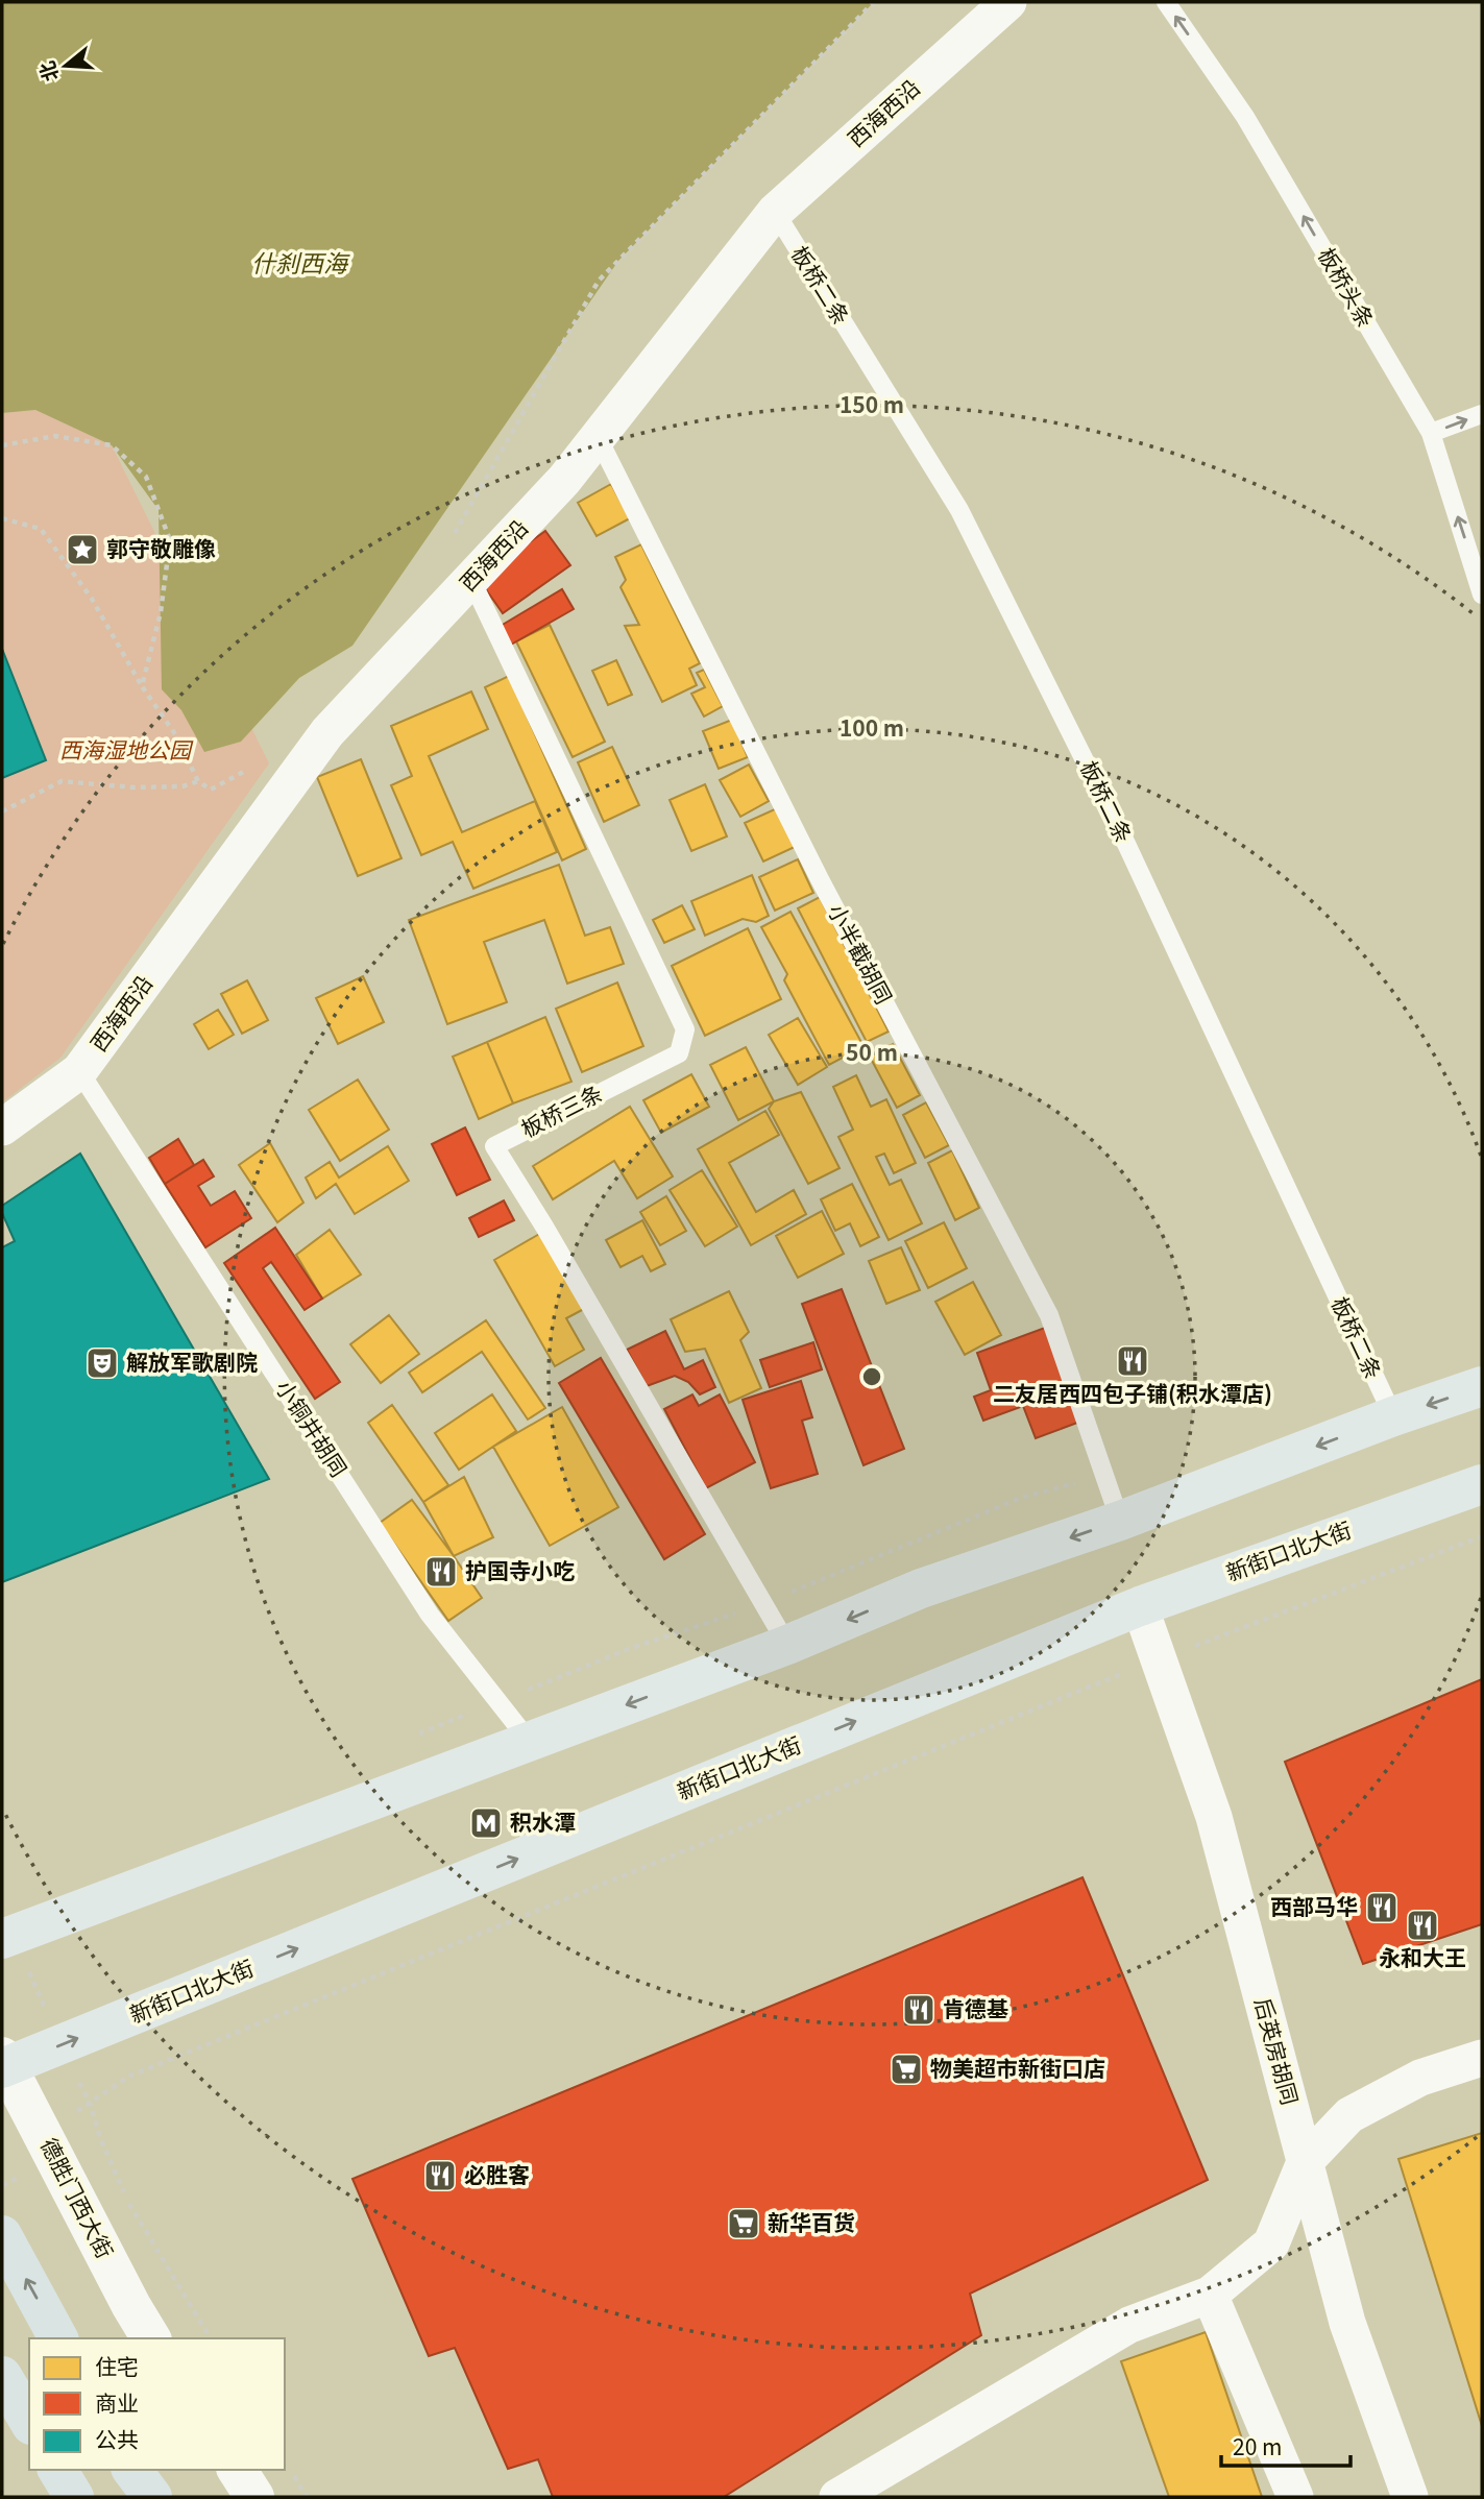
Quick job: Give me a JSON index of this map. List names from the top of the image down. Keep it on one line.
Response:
{"streets":{"main road":["新街口北大街"],"street":["西海西沿","后英房胡同","德胜门西大街"],"lane":["板桥二条","板桥头条","小半截胡同","板桥三条","小铜井胡同"]},"crossings":[["西海西沿","板桥二条"],["西海西沿","小半截胡同"],["西海西沿","板桥三条"],["西海西沿","小铜井胡同"],["新街口北大街","后英房胡同"],["新街口北大街","德胜门西大街"]],"one_way":["板桥头条"],"water":["什刹西海"],"parks":["西海湿地公园"],"places":{"place":["郭守敬雕像"],"restaurant":["二友居西四包子铺(积水潭店)","护国寺小吃","西部马华","永和大王","肯德基","必胜客"],"theatre":["解放军歌剧院"],"metro station":["积水潭"],"supermarket":["物美超市新街口店","新华百货"]},"legend":["住宅","商业","公共"],"scale_bar":"20 m","north":"left","rings":["150 m","100 m","50 m"]}
